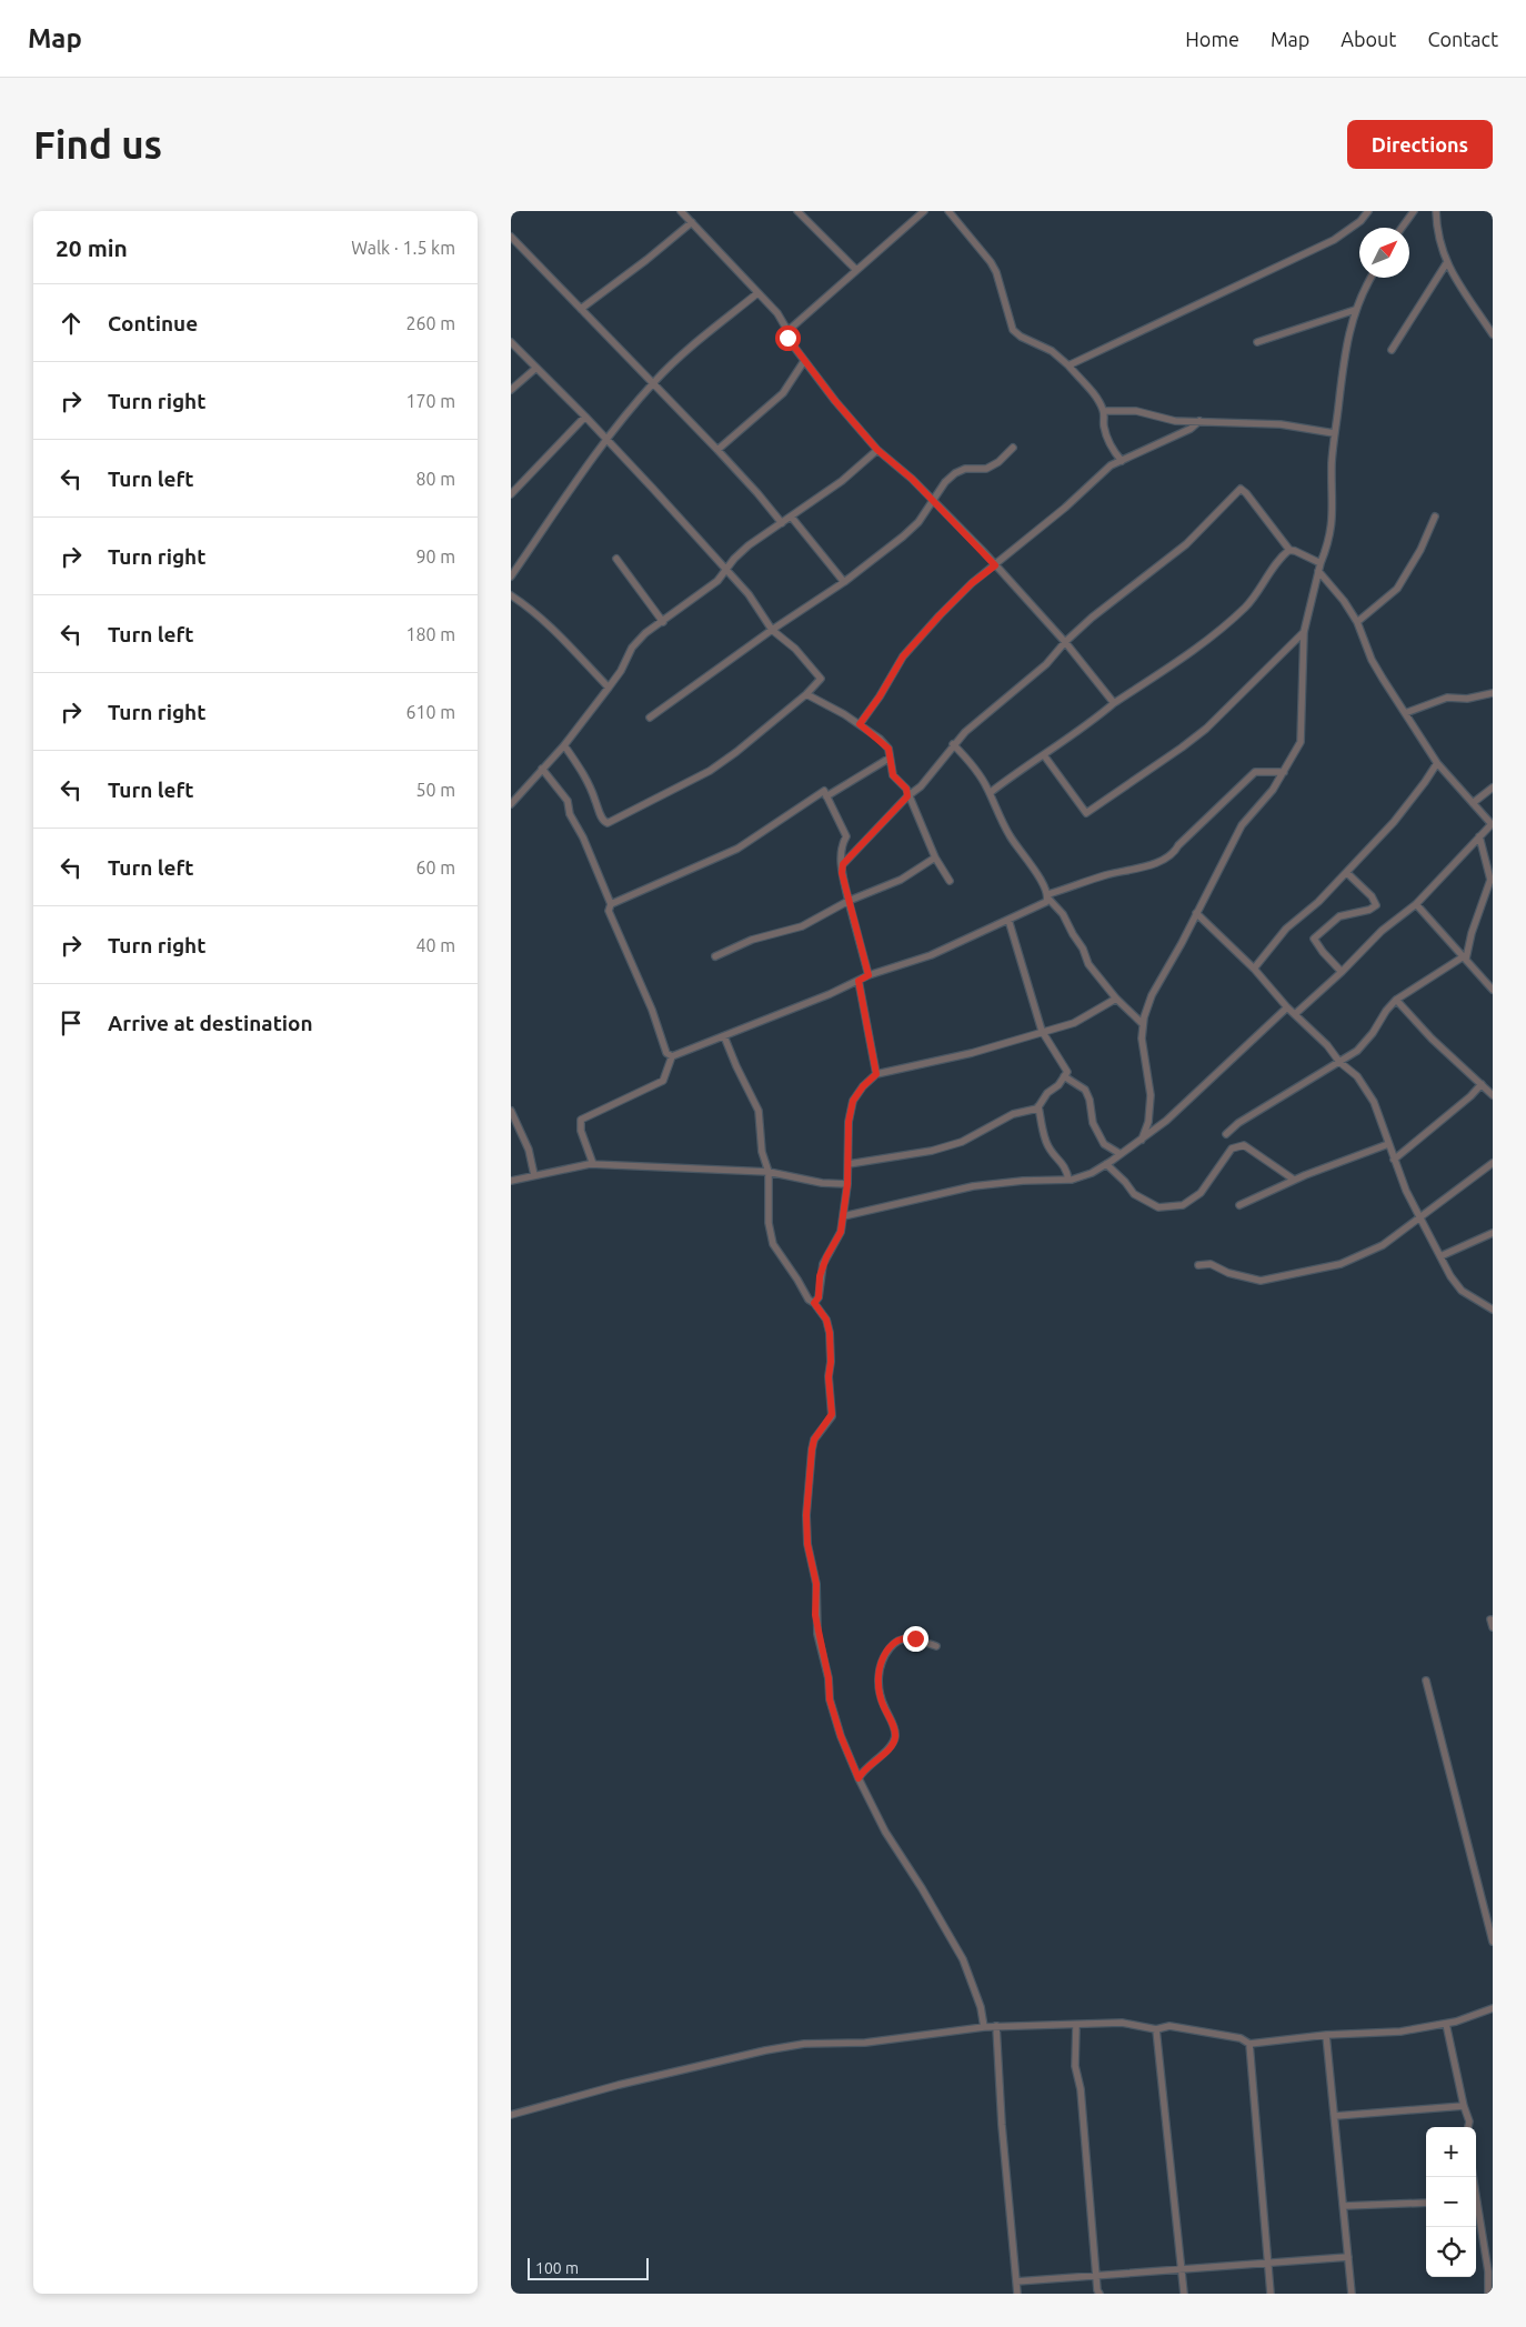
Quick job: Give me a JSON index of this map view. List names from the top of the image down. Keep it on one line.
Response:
{"scale_bar":"100 m","north":"top right","page":{"header":"Map","nav":["Home","Map","About","Contact"],"buttons":"Directions","title":"Find us","heading":["20 min","Walk · 1.5 km"],"list":[["Continue","260 m"],["Turn right","170 m"],["Turn left","80 m"],["Turn right","90 m"],["Turn left","180 m"],["Turn right","610 m"],["Turn left","50 m"],["Turn left","60 m"],["Turn right","40 m"],"Arrive at destination"],"map_buttons":["+","−"],"scale":"100 m"}}
